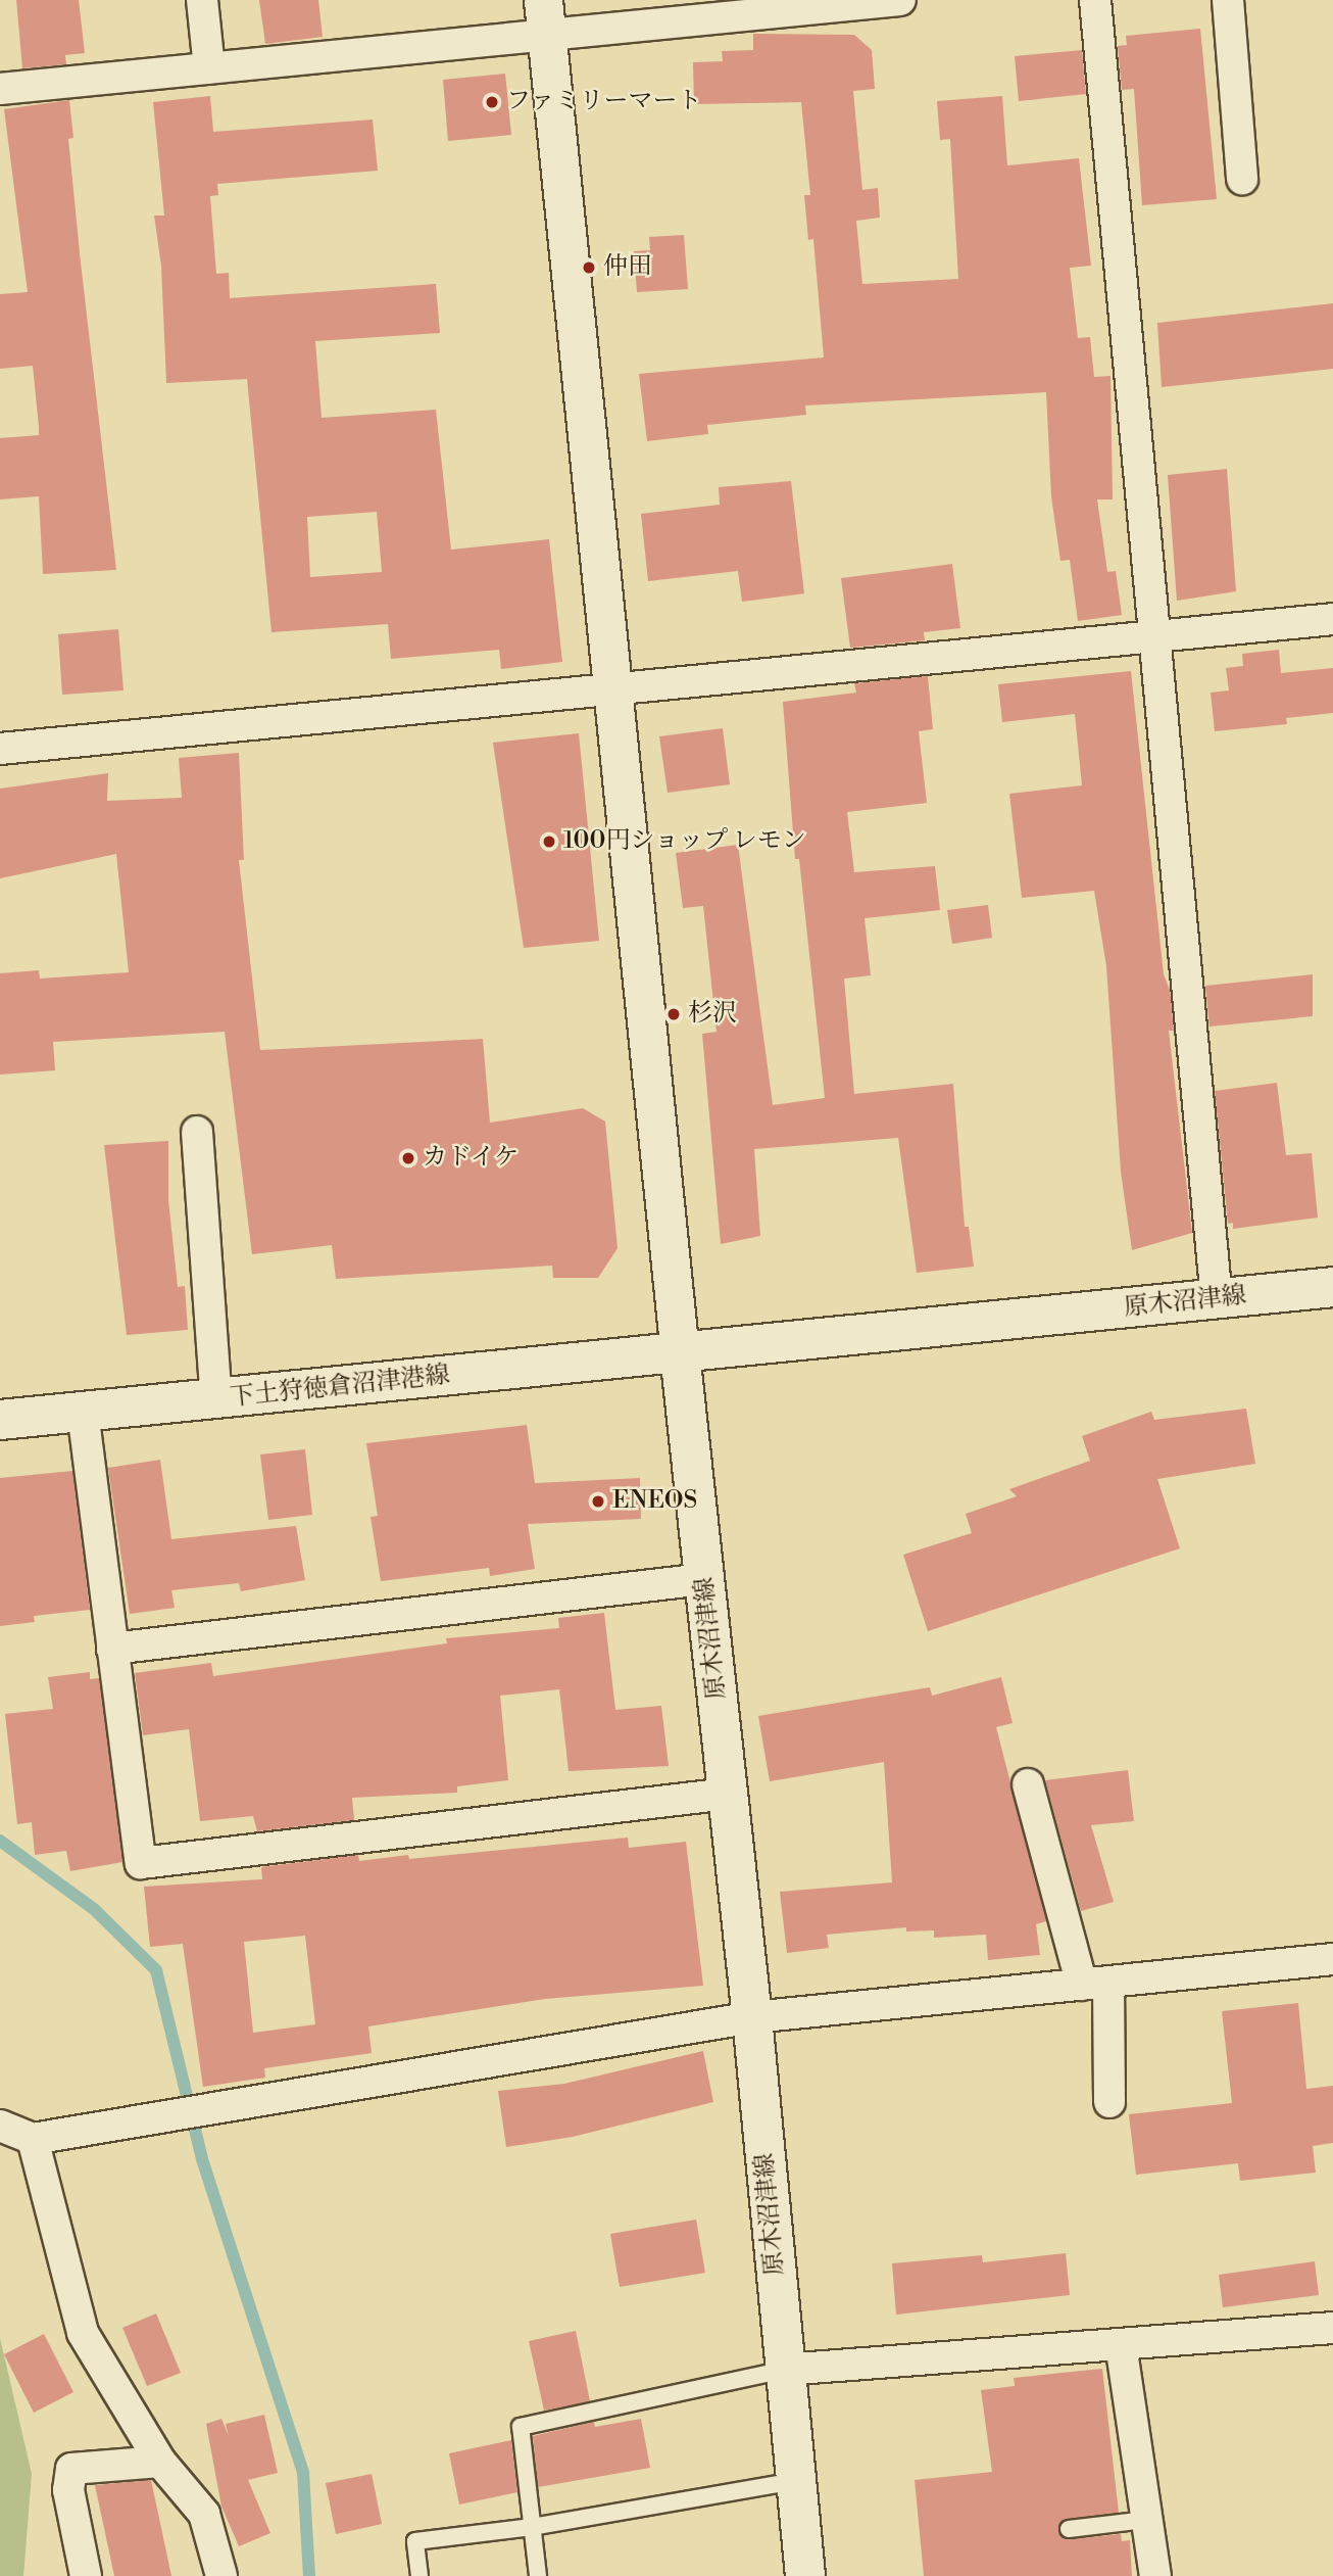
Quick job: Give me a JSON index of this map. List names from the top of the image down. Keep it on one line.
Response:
{"streets":{"main road":["原木沼津線","下土狩徳倉沼津港線"]},"crossings":[["原木沼津線","下土狩徳倉沼津港線"]],"places":["ファミリーマート","仲田","100円ショップ レモン","杉沢","カドイケ","ENEOS"]}
